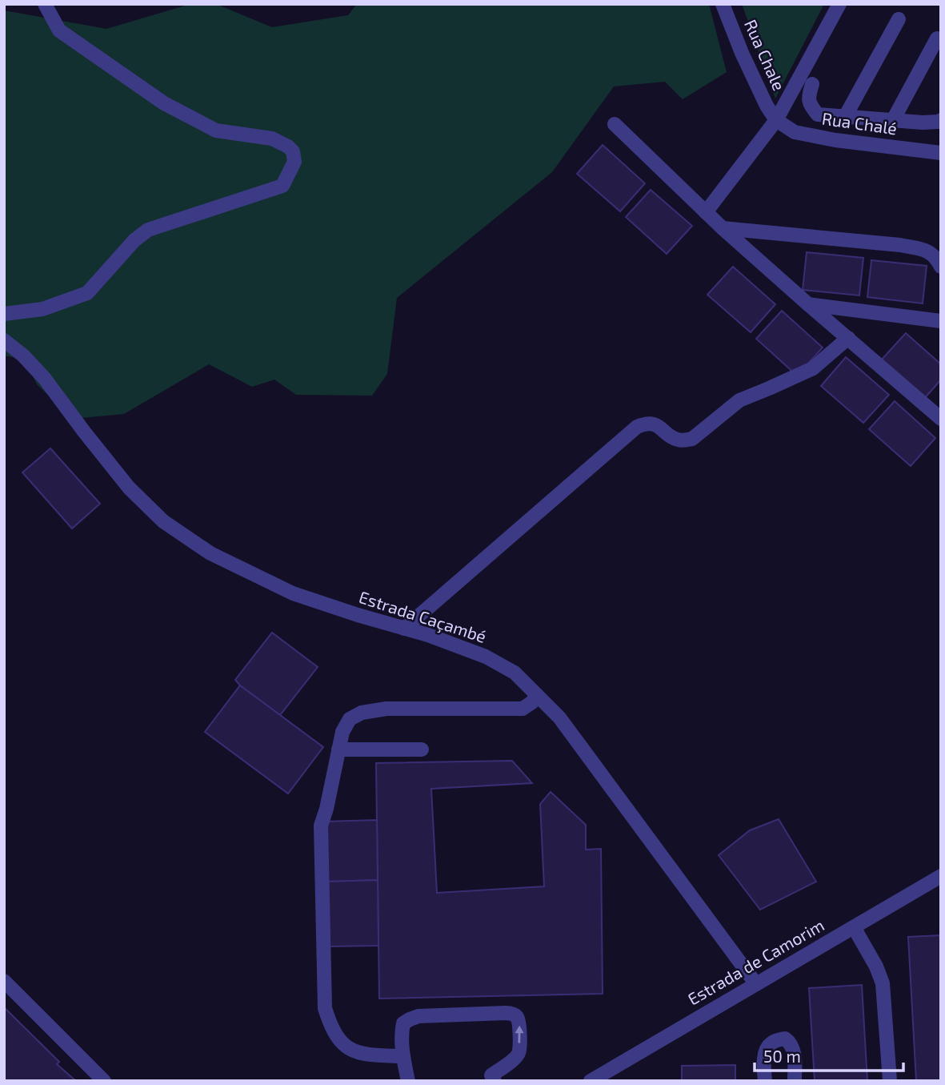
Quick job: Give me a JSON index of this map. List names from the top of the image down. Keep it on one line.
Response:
{"streets":{"street":["Rua Chale","Rua Chalé","Estrada Caçambé","Estrada de Camorim"]},"crossings":[["Rua Chale","Rua Chalé"],["Estrada Caçambé","Estrada de Camorim"]],"scale_bar":"50 m"}
